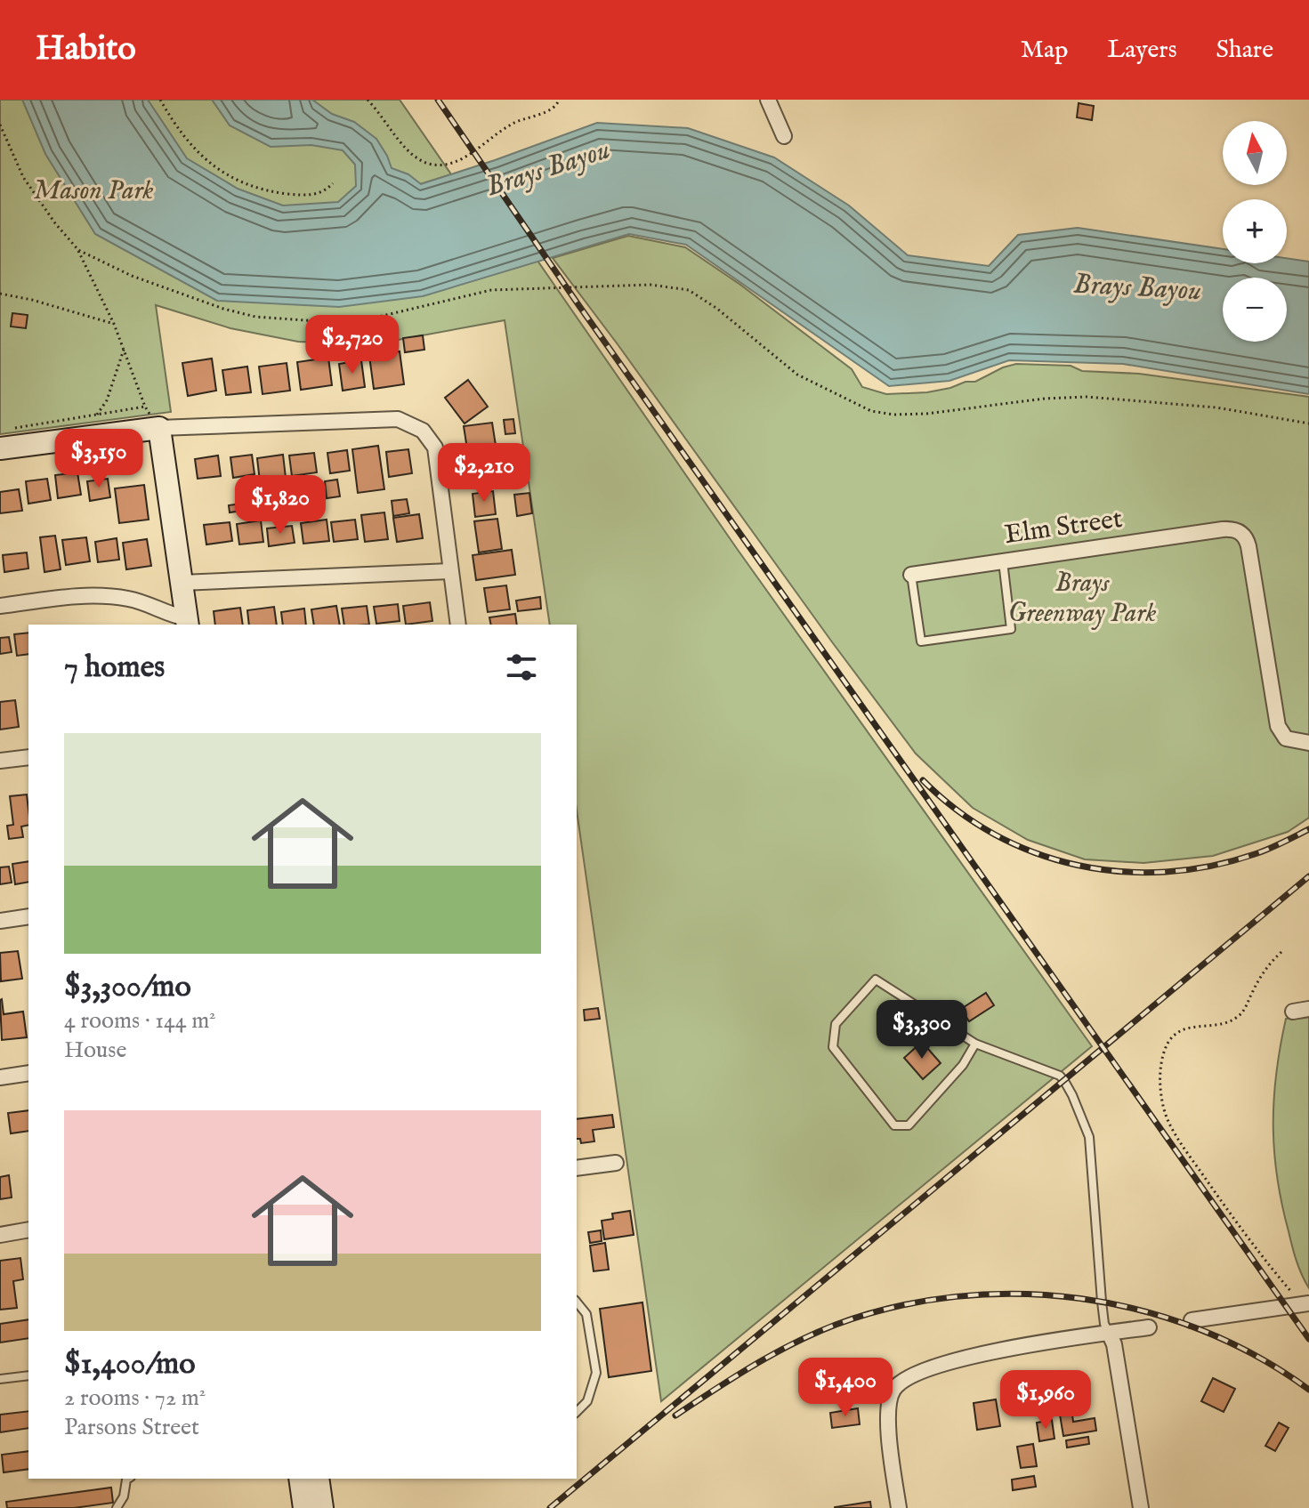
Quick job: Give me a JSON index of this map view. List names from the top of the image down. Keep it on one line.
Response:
{"streets":{"street":["Elm Street"]},"water":["Brays Bayou"],"parks":["Mason Park","Brays Greenway Park"],"north":"top","page":{"header":"Habito","nav":["Map","Layers","Share"],"map_buttons":["+","−"],"price":["$2,720","$3,150","$2,210","$1,820","$3,300","$1,400","$1,960"],"heading":"7 homes","list":[{"name":"$3,300/mo","note":"4 rooms · 144 m² · House"},{"name":"$1,400/mo","note":"2 rooms · 72 m² · Parsons Street"}]}}
